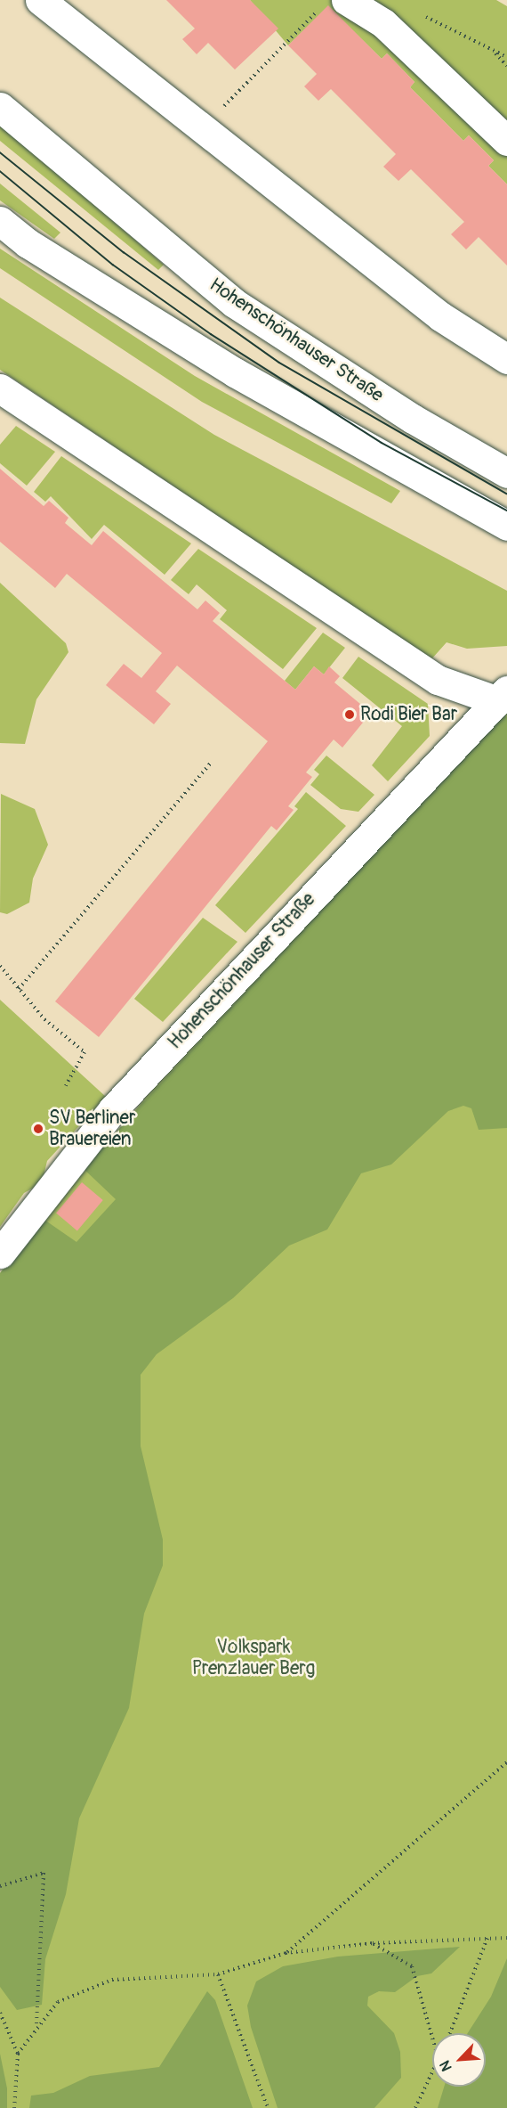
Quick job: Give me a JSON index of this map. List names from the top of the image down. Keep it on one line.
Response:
{"streets":{"street":["Hohenschönhauser Straße"]},"parks":["Volkspark Prenzlauer Berg"],"places":["Rodi Bier Bar","SV Berliner Brauereien"],"north":"bottom left"}
